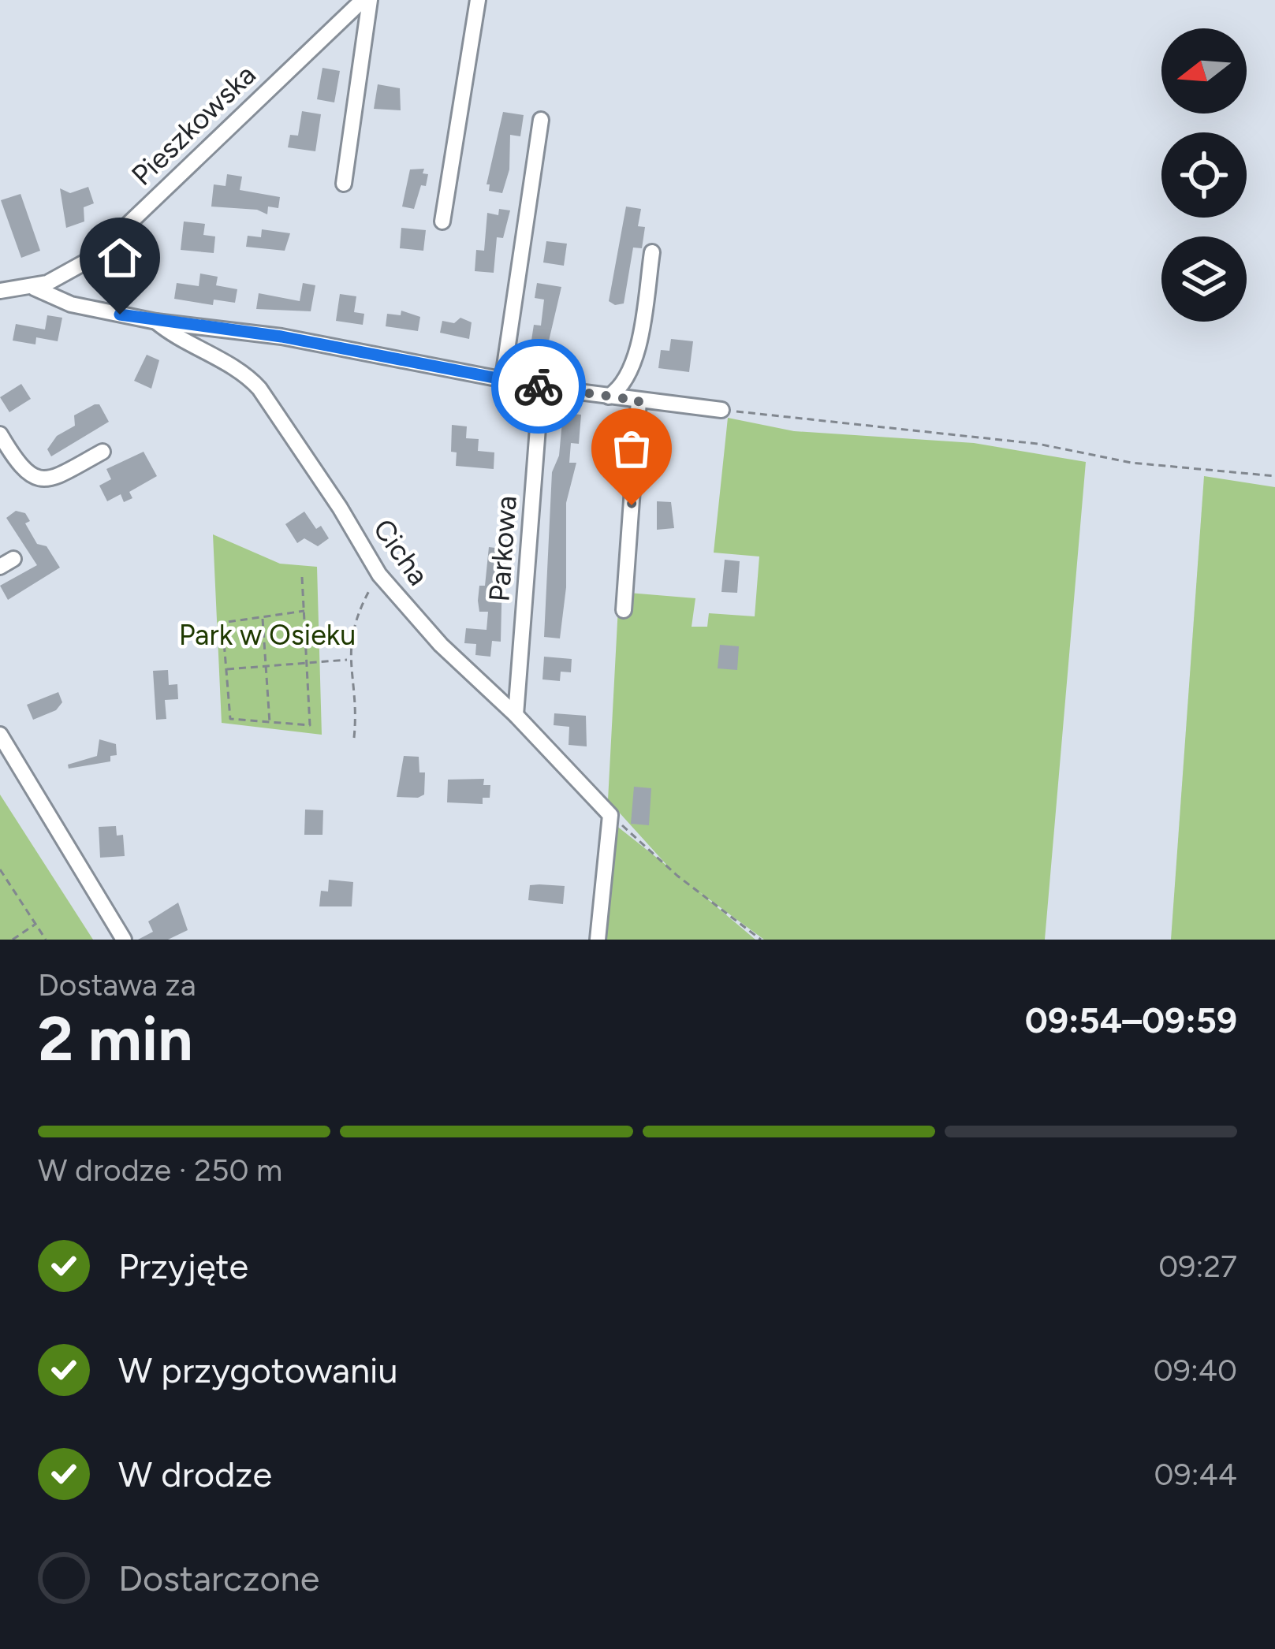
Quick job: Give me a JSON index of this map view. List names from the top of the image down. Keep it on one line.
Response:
{"streets":{"street":["Pieszkowska","Parkowa","Cicha"]},"crossings":[["Parkowa","Cicha"]],"parks":["Park w Osieku"],"north":"left","page":{"heading":["2 min","Dostawa za","09:54–09:59"],"bar":"W drodze · 250 m","list":[["Przyjęte","09:27"],["W przygotowaniu","09:40"],["W drodze","09:44"],"Dostarczone"]}}
